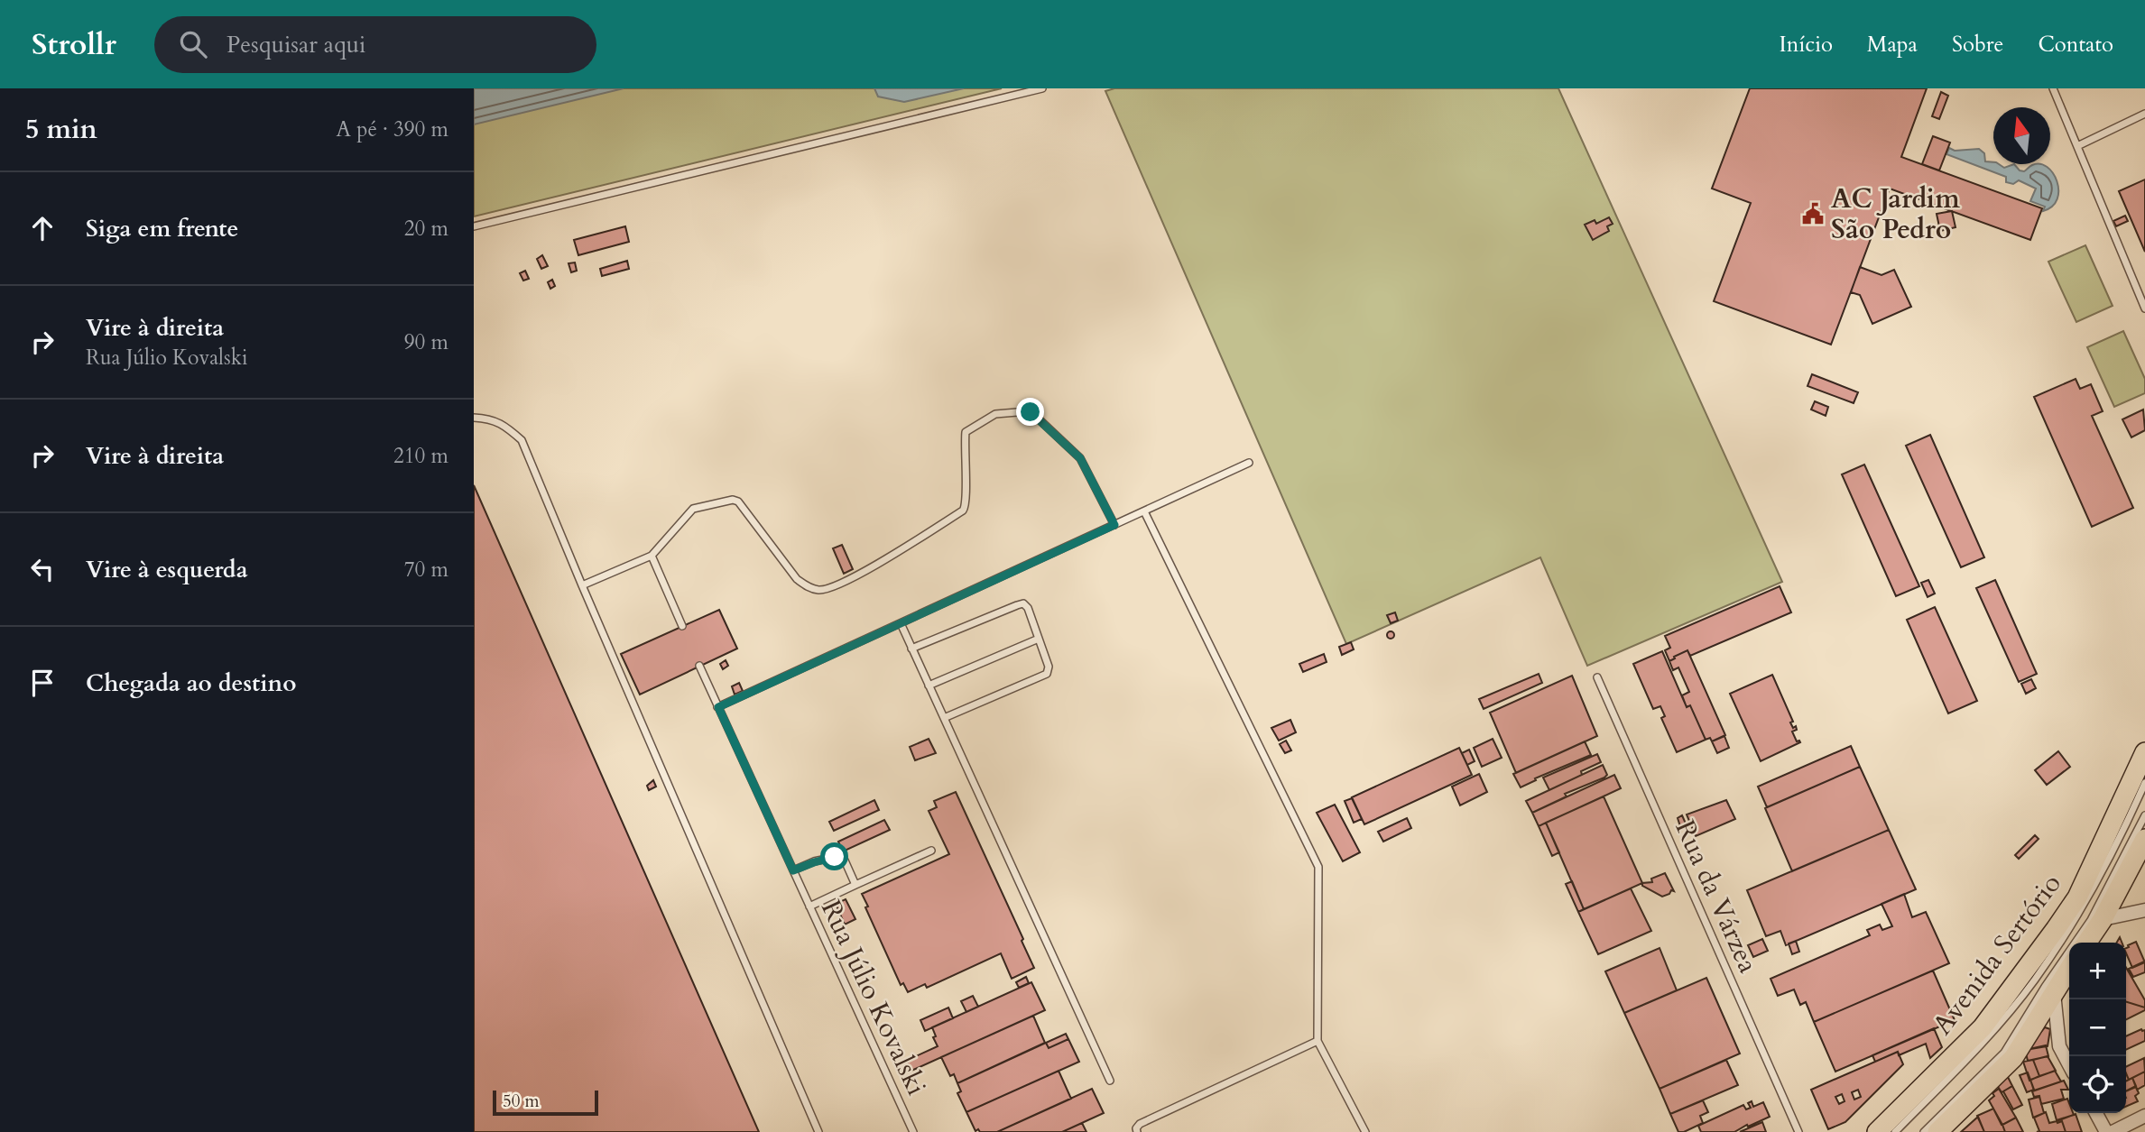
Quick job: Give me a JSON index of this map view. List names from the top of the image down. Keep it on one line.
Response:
{"streets":{"main road":["Avenida Sertório"],"lane":["Rua da Várzea","Rua Júlio Kovalski"]},"places":{"public building":["AC Jardim São Pedro"]},"scale_bar":"50 m","north":"top","page":{"header":"Strollr","search":"Pesquisar aqui","nav":["Início","Mapa","Sobre","Contato"],"heading":["5 min","A pé · 390 m"],"list":[["Siga em frente","20 m"],["Vire à direita","Rua Júlio Kovalski","90 m"],["Vire à direita","210 m"],["Vire à esquerda","70 m"],"Chegada ao destino"],"map_buttons":["+","−"],"scale":"50 m"}}
